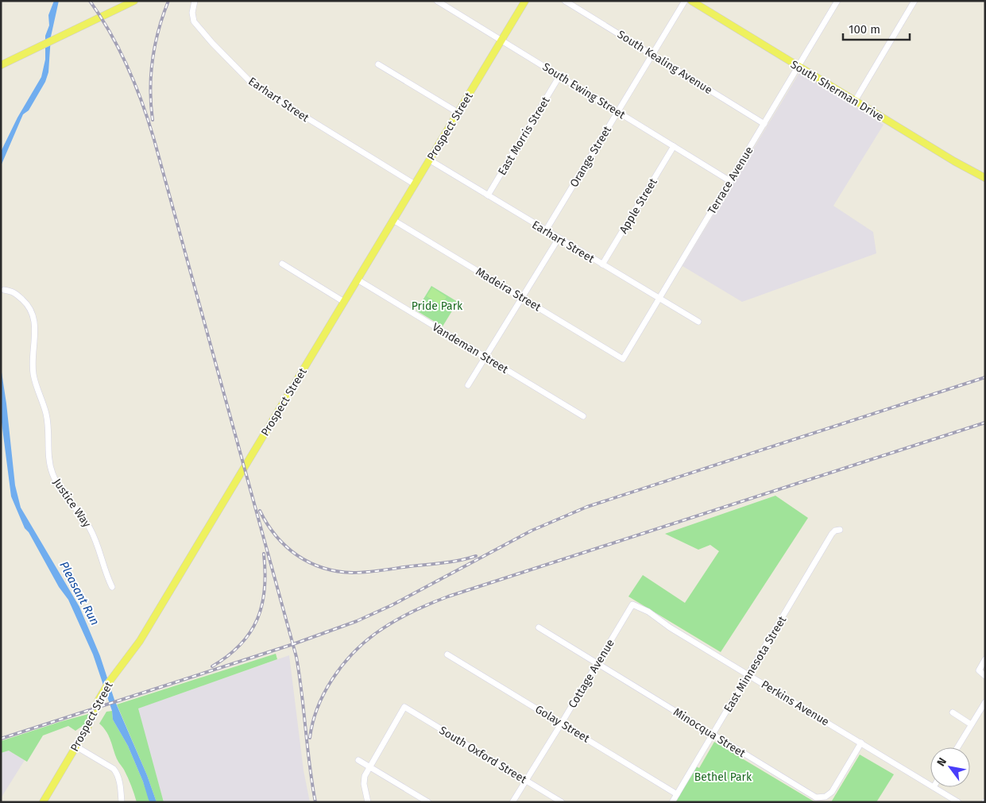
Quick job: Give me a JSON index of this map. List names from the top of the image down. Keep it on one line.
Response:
{"streets":{"main road":["South Sherman Drive","Prospect Street"],"street":["South Kealing Avenue","South Ewing Street","Earhart Street","East Morris Street","Orange Street","Terrace Avenue","Apple Street","Madeira Street","Vandeman Street","Justice Way","East Minnesota Street","Cottage Avenue","Perkins Avenue","Golay Street","Minocqua Street","South Oxford Street"]},"crossings":[["South Kealing Avenue","Orange Street"],["South Kealing Avenue","Terrace Avenue"],["South Ewing Street","Prospect Street"],["South Ewing Street","East Morris Street"],["South Ewing Street","Orange Street"],["South Ewing Street","Terrace Avenue"],["South Ewing Street","Apple Street"],["South Sherman Drive","Terrace Avenue"],["Earhart Street","Prospect Street"],["Earhart Street","East Morris Street"],["Earhart Street","Orange Street"],["Earhart Street","Terrace Avenue"],["Earhart Street","Apple Street"],["Prospect Street","Madeira Street"],["Prospect Street","Vandeman Street"],["Terrace Avenue","Madeira Street"],["East Minnesota Street","Perkins Avenue"],["East Minnesota Street","Golay Street"],["East Minnesota Street","Minocqua Street"],["Cottage Avenue","Perkins Avenue"],["Cottage Avenue","Golay Street"],["Cottage Avenue","Minocqua Street"],["Cottage Avenue","South Oxford Street"],["Perkins Avenue","Minocqua Street"]],"water":["Pleasant Run"],"parks":["Pride Park","Bethel Park"],"scale_bar":"100 m","north":"top left"}
